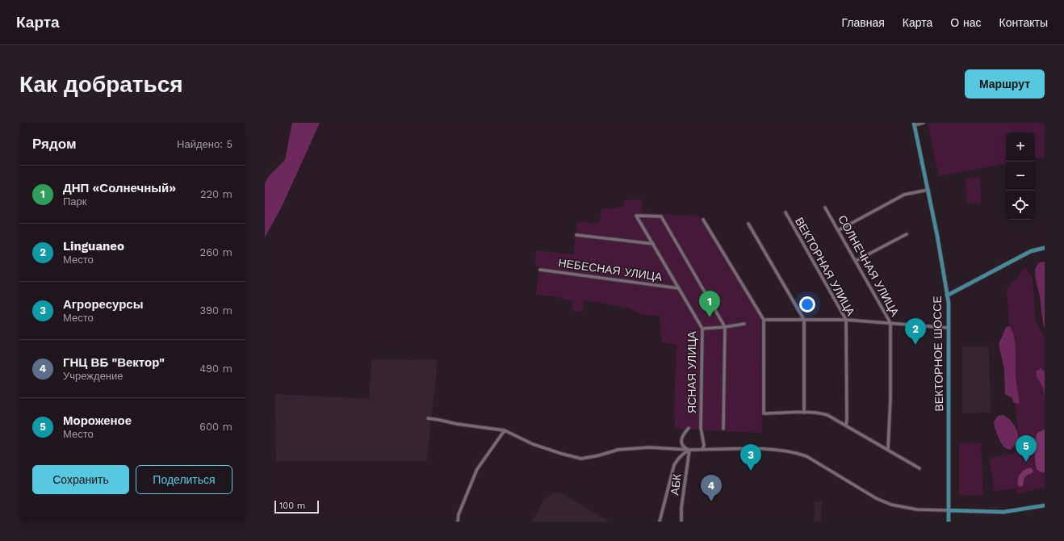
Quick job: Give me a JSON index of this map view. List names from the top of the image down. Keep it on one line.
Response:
{"streets":{"main road":["ВЕКТОРНОЕ ШОССЕ"],"street":["СОЛНЕЧНАЯ УЛИЦА","ВЕКТОРНАЯ УЛИЦА","НЕБЕСНАЯ УЛИЦА","ЯСНАЯ УЛИЦА","АБК"]},"crossings":[["НЕБЕСНАЯ УЛИЦА","ЯСНАЯ УЛИЦА"]],"scale_bar":"100 m","page":{"header":"Карта","nav":["Главная","Карта","О нас","Контакты"],"buttons":["Маршрут",["Сохранить","Поделиться"]],"title":"Как добраться","heading":["Рядом","Найдено: 5"],"map_buttons":["+","−"],"list":[{"mark":"1","name":"ДНП «Солнечный»","note":"Парк","value":"220 m"},{"mark":"2","name":"Linguaneo","note":"Место","value":"260 m"},{"mark":"3","name":"Агроресурсы","note":"Место","value":"390 m"},{"mark":"4","name":"ГНЦ ВБ \"Вектор\"","note":"Учреждение","value":"490 m"},{"mark":"5","name":"Мороженое","note":"Место","value":"600 m"}],"pins":["1","2","5","3","4"],"scale":"100 m"}}
